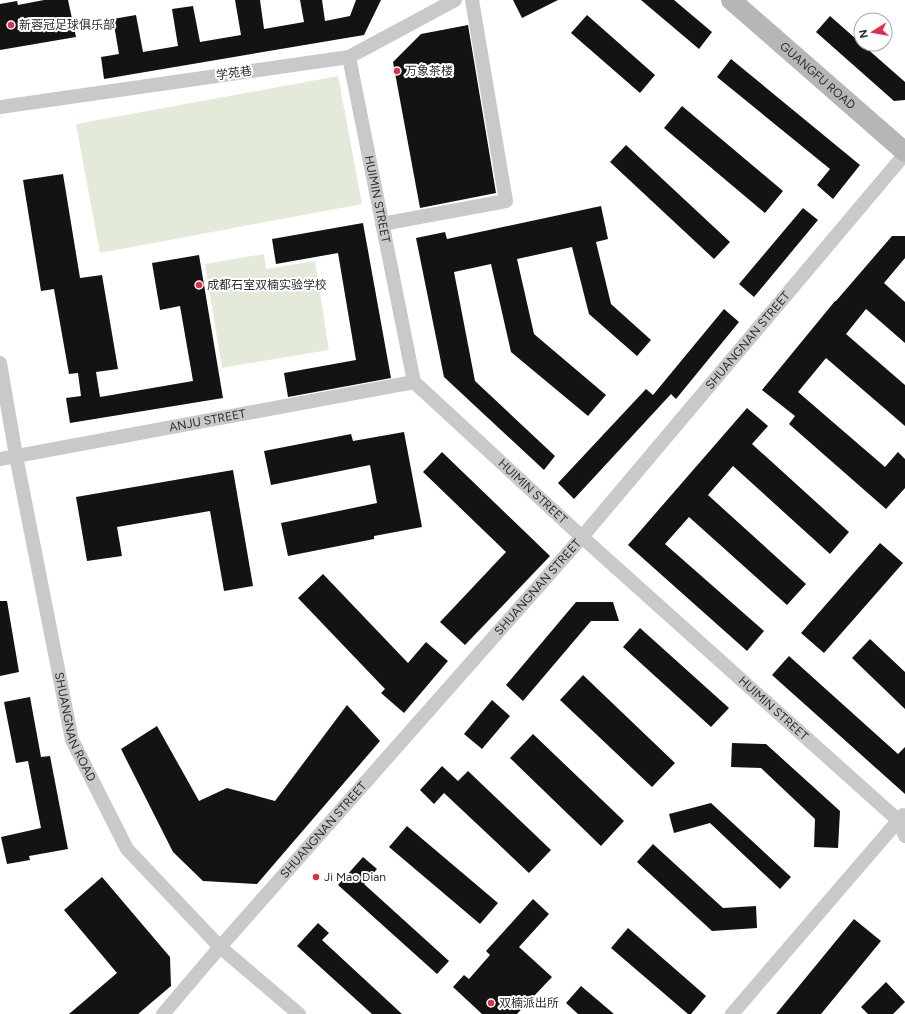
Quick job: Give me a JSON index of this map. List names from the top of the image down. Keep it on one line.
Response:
{"streets":{"street":["学苑巷","GUANGFU ROAD","HUIMIN STREET","SHUANGNAN STREET","ANJU STREET","SHUANGNAN ROAD"]},"crossings":[["学苑巷","HUIMIN STREET"],["GUANGFU ROAD","SHUANGNAN STREET"],["HUIMIN STREET","SHUANGNAN STREET"],["HUIMIN STREET","ANJU STREET"],["SHUANGNAN STREET","SHUANGNAN ROAD"],["ANJU STREET","SHUANGNAN ROAD"]],"places":["新蓉冠足球俱乐部","万象茶楼","成都石室双楠实验学校","Ji Mao Dian","双楠派出所"],"north":"left"}
